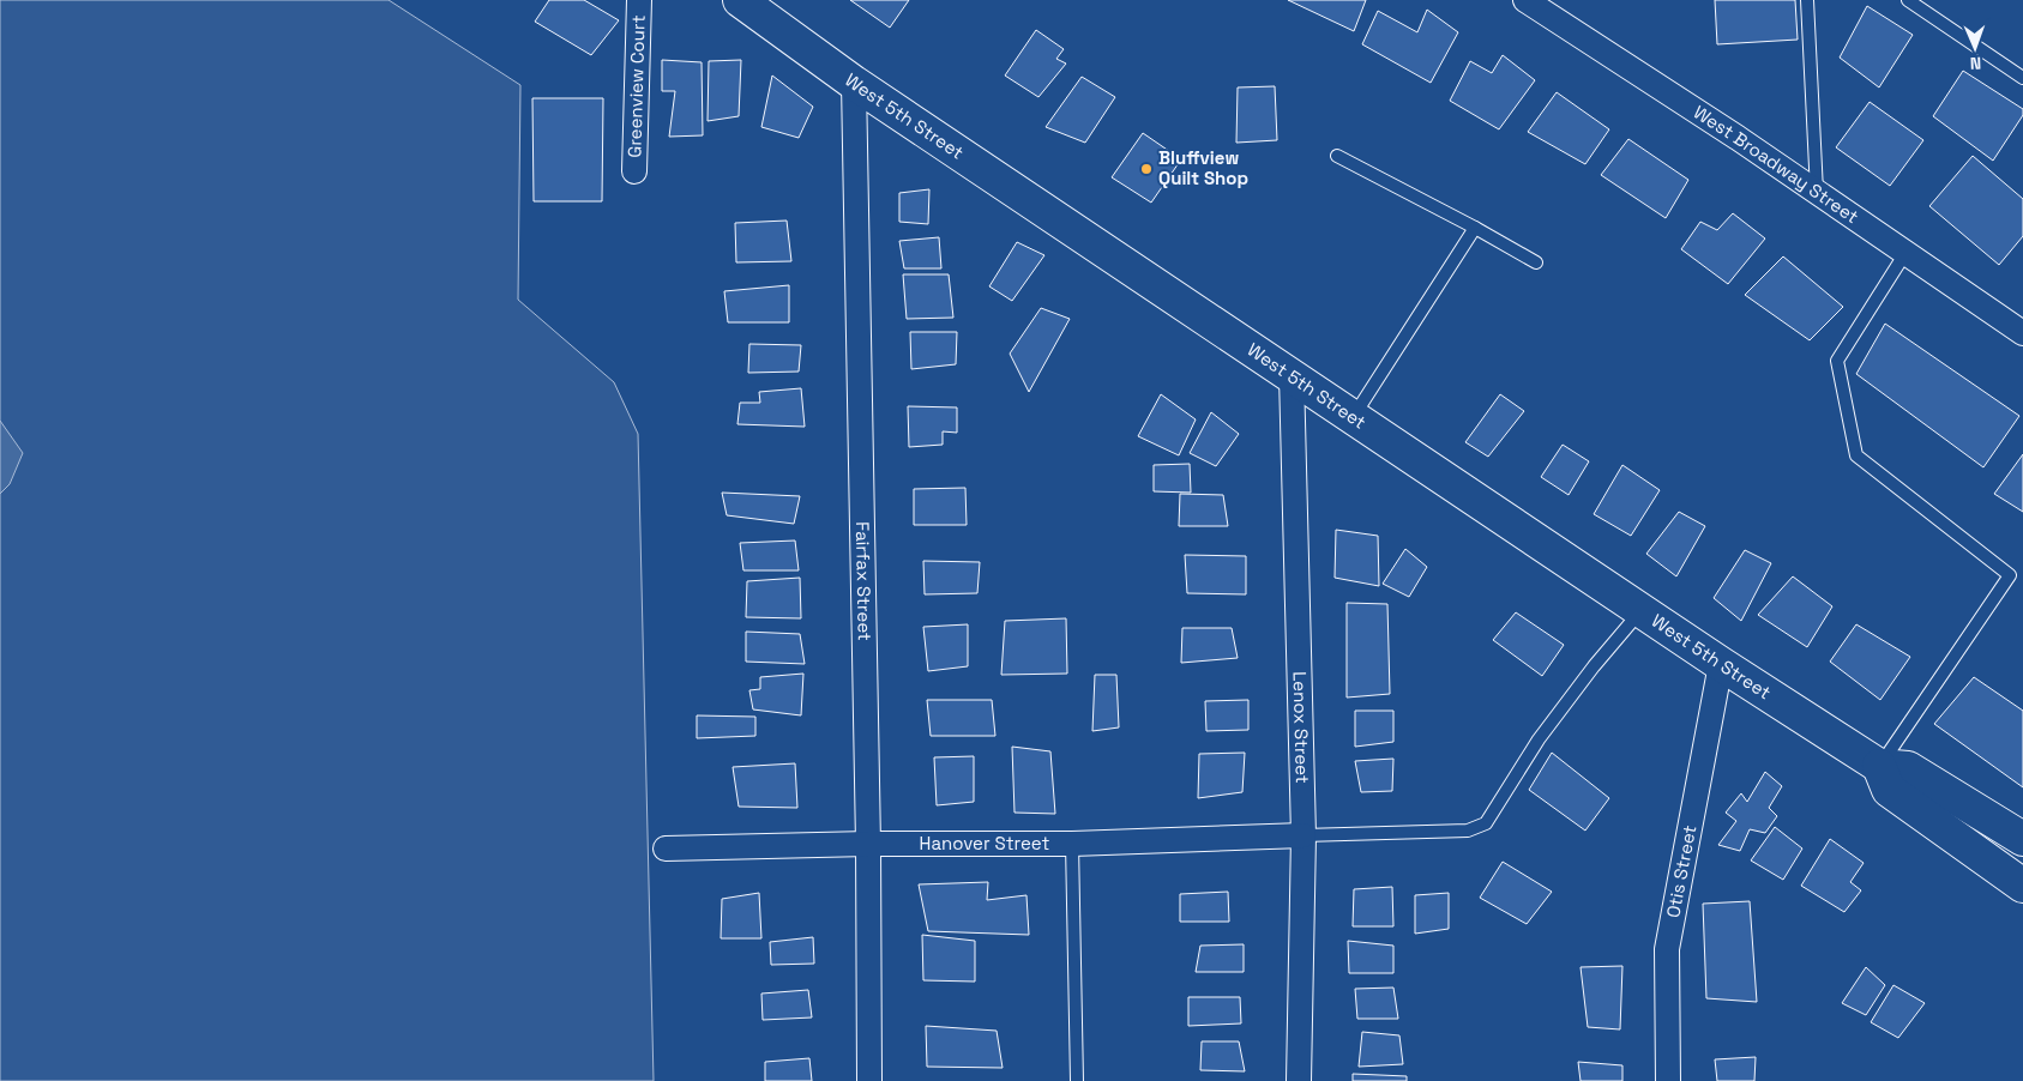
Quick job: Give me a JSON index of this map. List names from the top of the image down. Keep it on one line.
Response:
{"streets":{"main road":["West 5th Street"],"street":["Greenview Court","West Broadway Street","Fairfax Street","Lenox Street","Hanover Street","Otis Street"]},"crossings":[["West 5th Street","Fairfax Street"],["West 5th Street","Lenox Street"],["West 5th Street","Otis Street"],["Fairfax Street","Hanover Street"],["Lenox Street","Hanover Street"]],"places":["Bluffview Quilt Shop"],"north":"bottom"}
